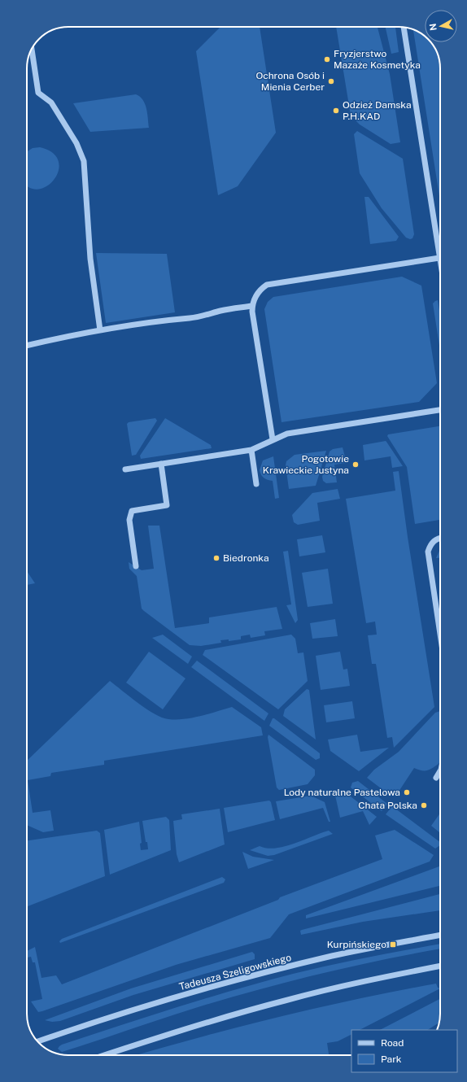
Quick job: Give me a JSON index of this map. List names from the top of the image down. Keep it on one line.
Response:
{"streets":{"street":["Tadeusza Szeligowskiego"]},"places":{"other":["Fryzjerstwo Mazaże Kosmetyka","Ochrona Osób i Mienia Cerber","Odzież Damska P.H.KAD","Pogotowie Krawieckie Justyna","Biedronka","Lody naturalne Pastelowa","Chata Polska"],"transit":["Kurpińskiego"]},"legend":["Road","Park"],"north":"left"}
